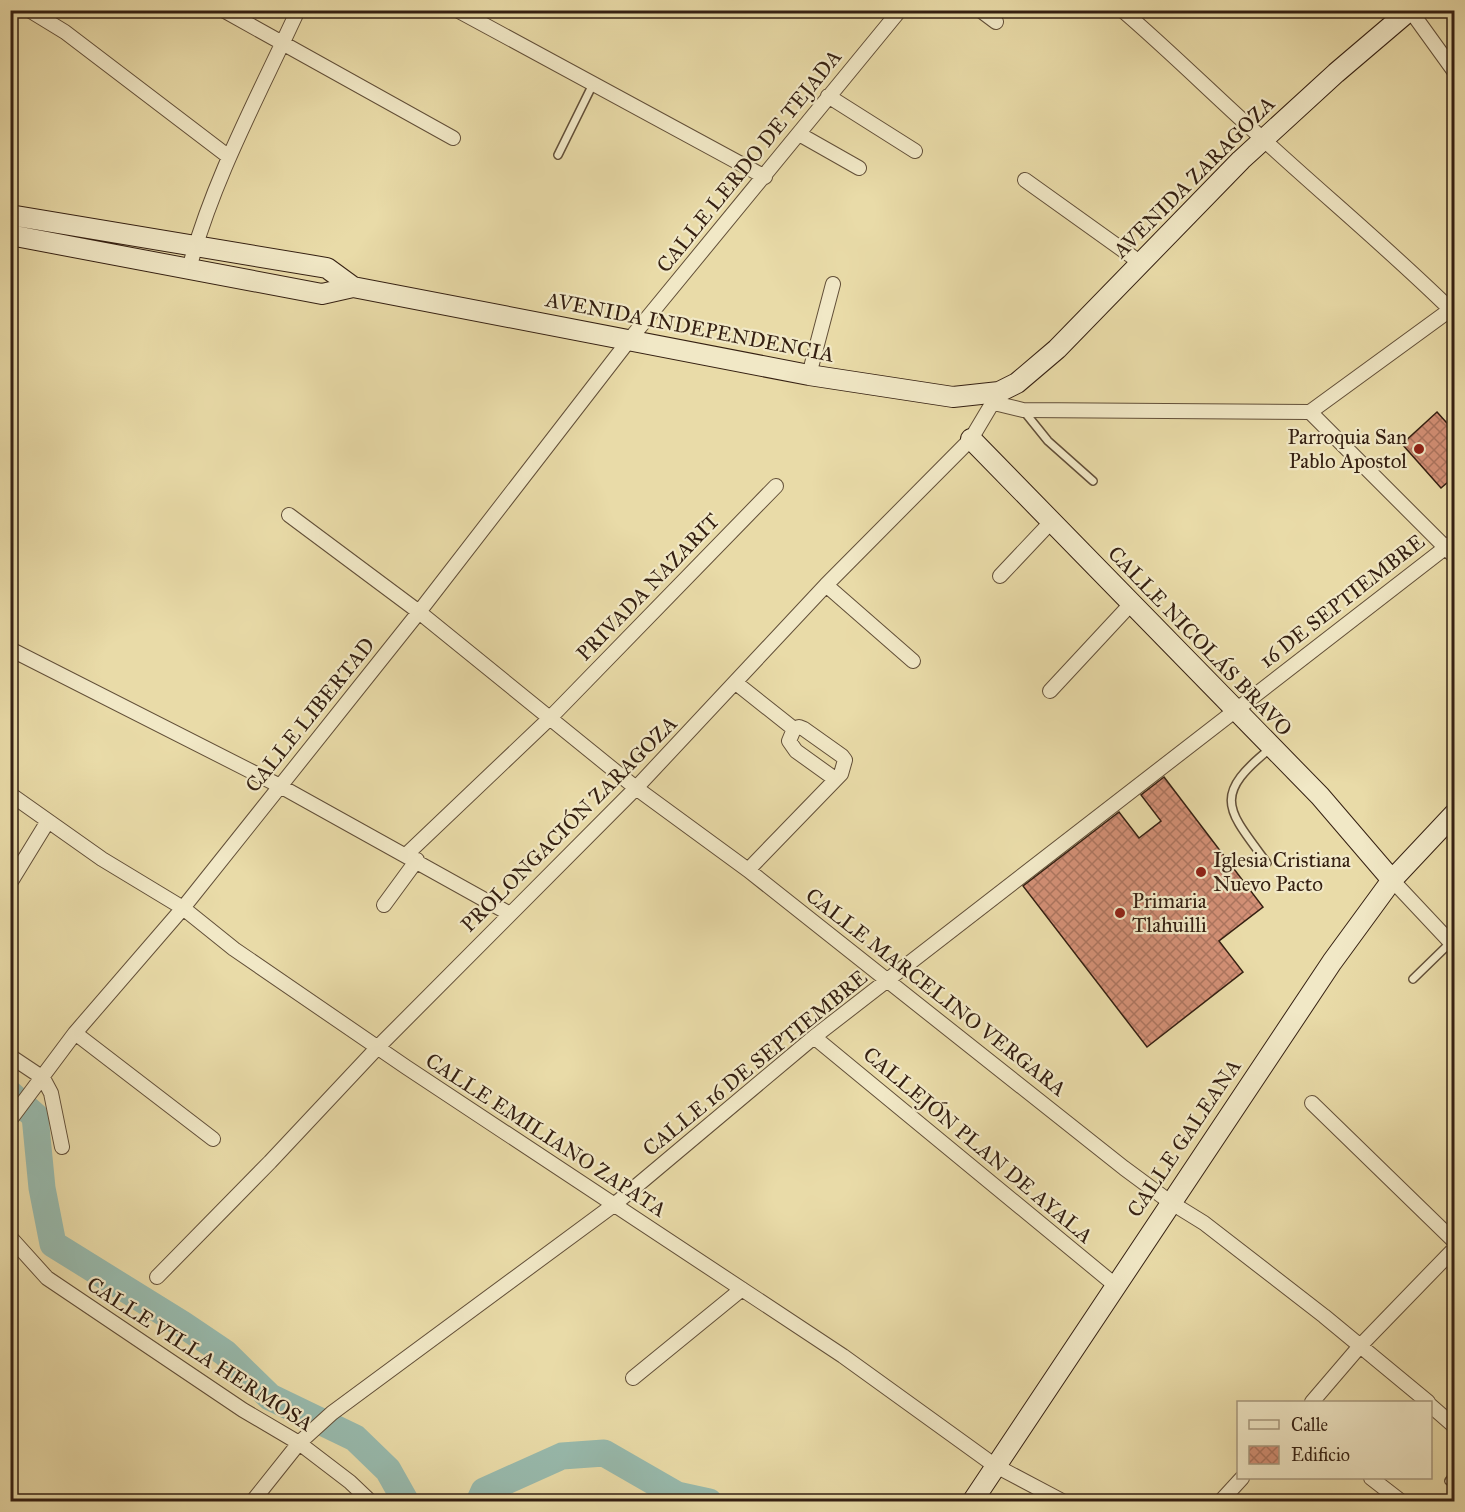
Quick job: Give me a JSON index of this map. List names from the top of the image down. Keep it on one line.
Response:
{"streets":{"main road":["AVENIDA ZARAGOZA","AVENIDA INDEPENDENCIA","CALLE NICOLÁS BRAVO","CALLE GALEANA"],"street":["CALLE LERDO DE TEJADA","PRIVADA NAZARIT","16 DE SEPTIEMBRE","CALLE LIBERTAD","PROLONGACIÓN ZARAGOZA","CALLE MARCELINO VERGARA","CALLE 16 DE SEPTIEMBRE","CALLE EMILIANO ZAPATA","CALLEJÓN PLAN DE AYALA","CALLE VILLA HERMOSA"]},"crossings":[["CALLE LERDO DE TEJADA","AVENIDA INDEPENDENCIA"],["CALLE LERDO DE TEJADA","CALLE LIBERTAD"],["AVENIDA ZARAGOZA","AVENIDA INDEPENDENCIA"],["AVENIDA INDEPENDENCIA","CALLE LIBERTAD"],["AVENIDA INDEPENDENCIA","PROLONGACIÓN ZARAGOZA"],["PRIVADA NAZARIT","CALLE MARCELINO VERGARA"],["16 DE SEPTIEMBRE","CALLE NICOLÁS BRAVO"],["16 DE SEPTIEMBRE","CALLE 16 DE SEPTIEMBRE"],["CALLE NICOLÁS BRAVO","PROLONGACIÓN ZARAGOZA"],["CALLE NICOLÁS BRAVO","CALLE 16 DE SEPTIEMBRE"],["CALLE NICOLÁS BRAVO","CALLE GALEANA"],["CALLE LIBERTAD","CALLE MARCELINO VERGARA"],["CALLE LIBERTAD","CALLE EMILIANO ZAPATA"],["PROLONGACIÓN ZARAGOZA","CALLE MARCELINO VERGARA"],["PROLONGACIÓN ZARAGOZA","CALLE EMILIANO ZAPATA"],["CALLE MARCELINO VERGARA","CALLE 16 DE SEPTIEMBRE"],["CALLE MARCELINO VERGARA","CALLE GALEANA"],["CALLE 16 DE SEPTIEMBRE","CALLE EMILIANO ZAPATA"],["CALLE 16 DE SEPTIEMBRE","CALLEJÓN PLAN DE AYALA"],["CALLE 16 DE SEPTIEMBRE","CALLE VILLA HERMOSA"],["CALLE EMILIANO ZAPATA","CALLE GALEANA"],["CALLE GALEANA","CALLEJÓN PLAN DE AYALA"]],"places":["Parroquia San Pablo Apostol","Iglesia Cristiana Nuevo Pacto","Primaria Tlahuilli"],"legend":["Calle","Edificio"]}
